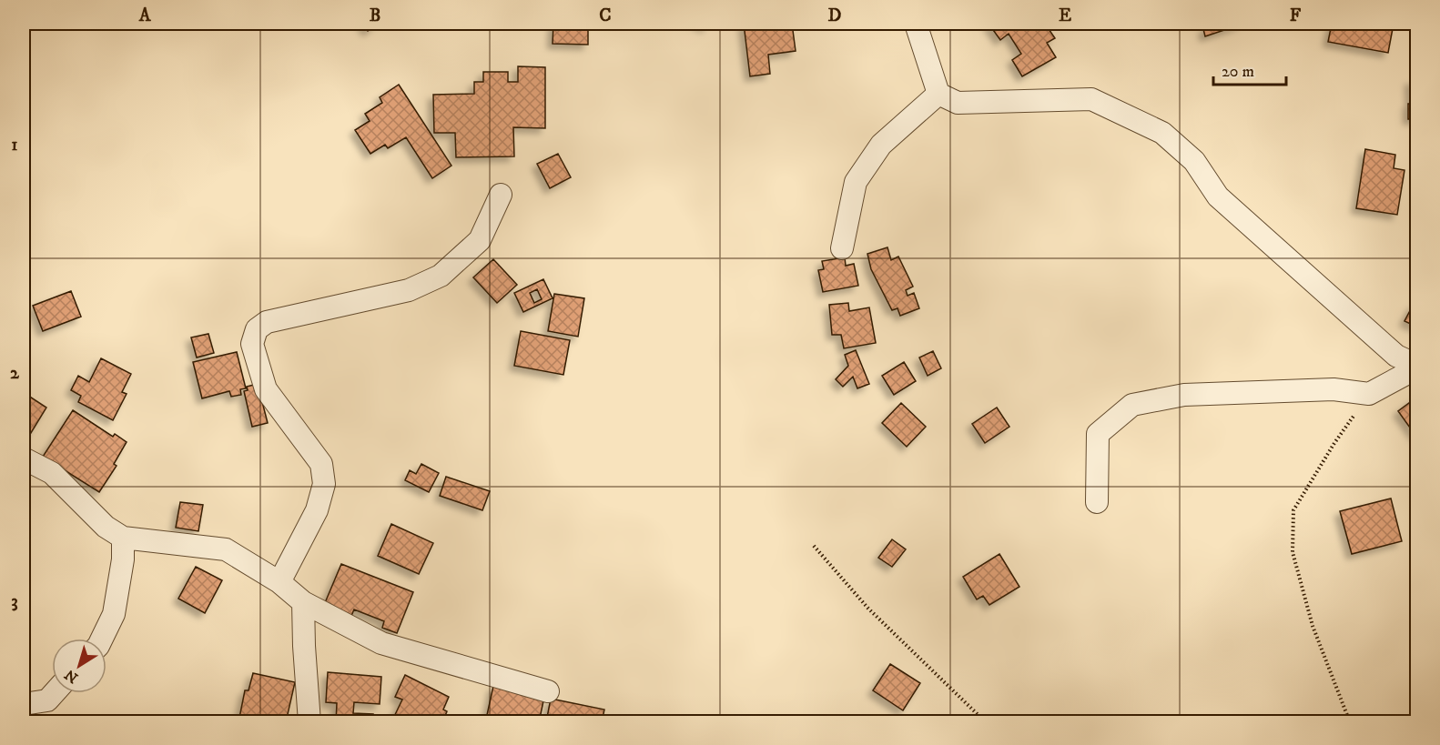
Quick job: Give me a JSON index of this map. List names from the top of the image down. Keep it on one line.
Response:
{"scale_bar":"20 m","north":"bottom left","grid":{"columns":["A","B","C","D","E","F"],"rows":["1","2","3"]}}
